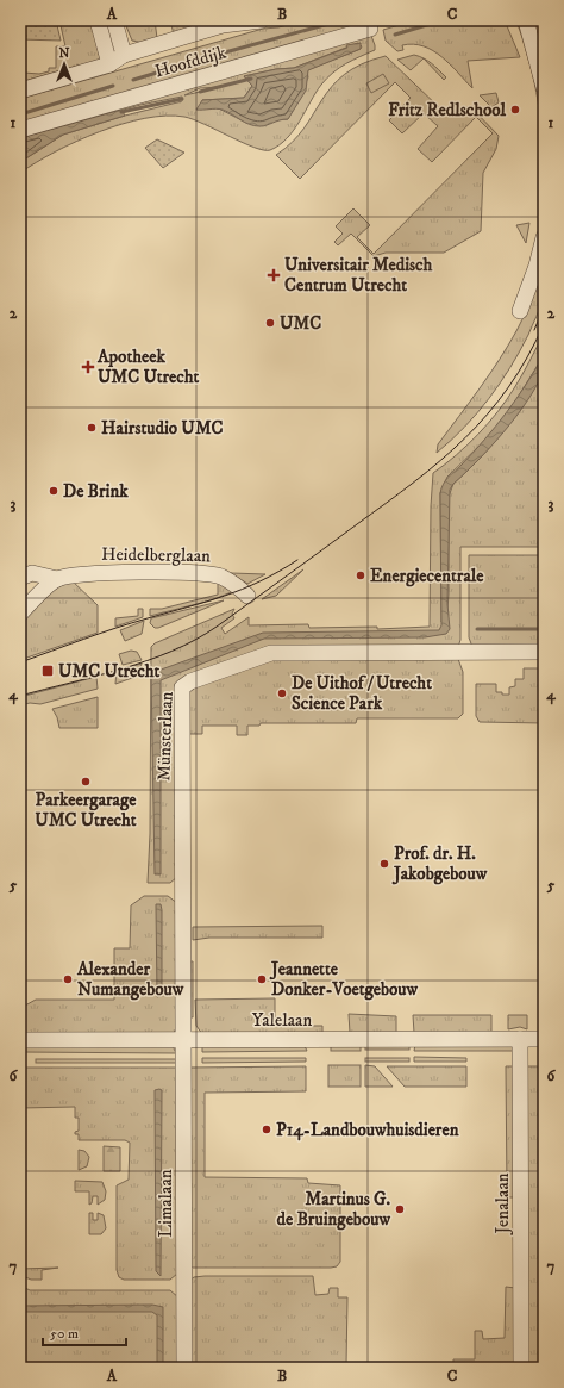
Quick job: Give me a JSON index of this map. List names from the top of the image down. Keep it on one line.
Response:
{"streets":{"street":["Hoofddijk","Heidelberglaan","Münsterlaan","Yalelaan","Limalaan","Jenalaan"]},"crossings":[["Münsterlaan","Yalelaan"],["Münsterlaan","Limalaan"],["Yalelaan","Limalaan"],["Yalelaan","Jenalaan"]],"places":{"other":["Fritz Redlschool","UMC","Hairstudio UMC","De Brink","Energiecentrale","De Uithof / Utrecht Science Park","Parkeergarage UMC Utrecht","Prof. dr. H. Jakobgebouw","Alexander Numangebouw","Jeannette Donker-Voetgebouw","P14-Landbouwhuisdieren","Martinus G. de Bruingebouw"],"health":["Universitair Medisch Centrum Utrecht","Apotheek UMC Utrecht"],"transit":["UMC Utrecht"]},"scale_bar":"50 m","north":"top","grid":{"columns":["A","B","C"],"rows":["1","2","3","4","5","6","7"]}}
